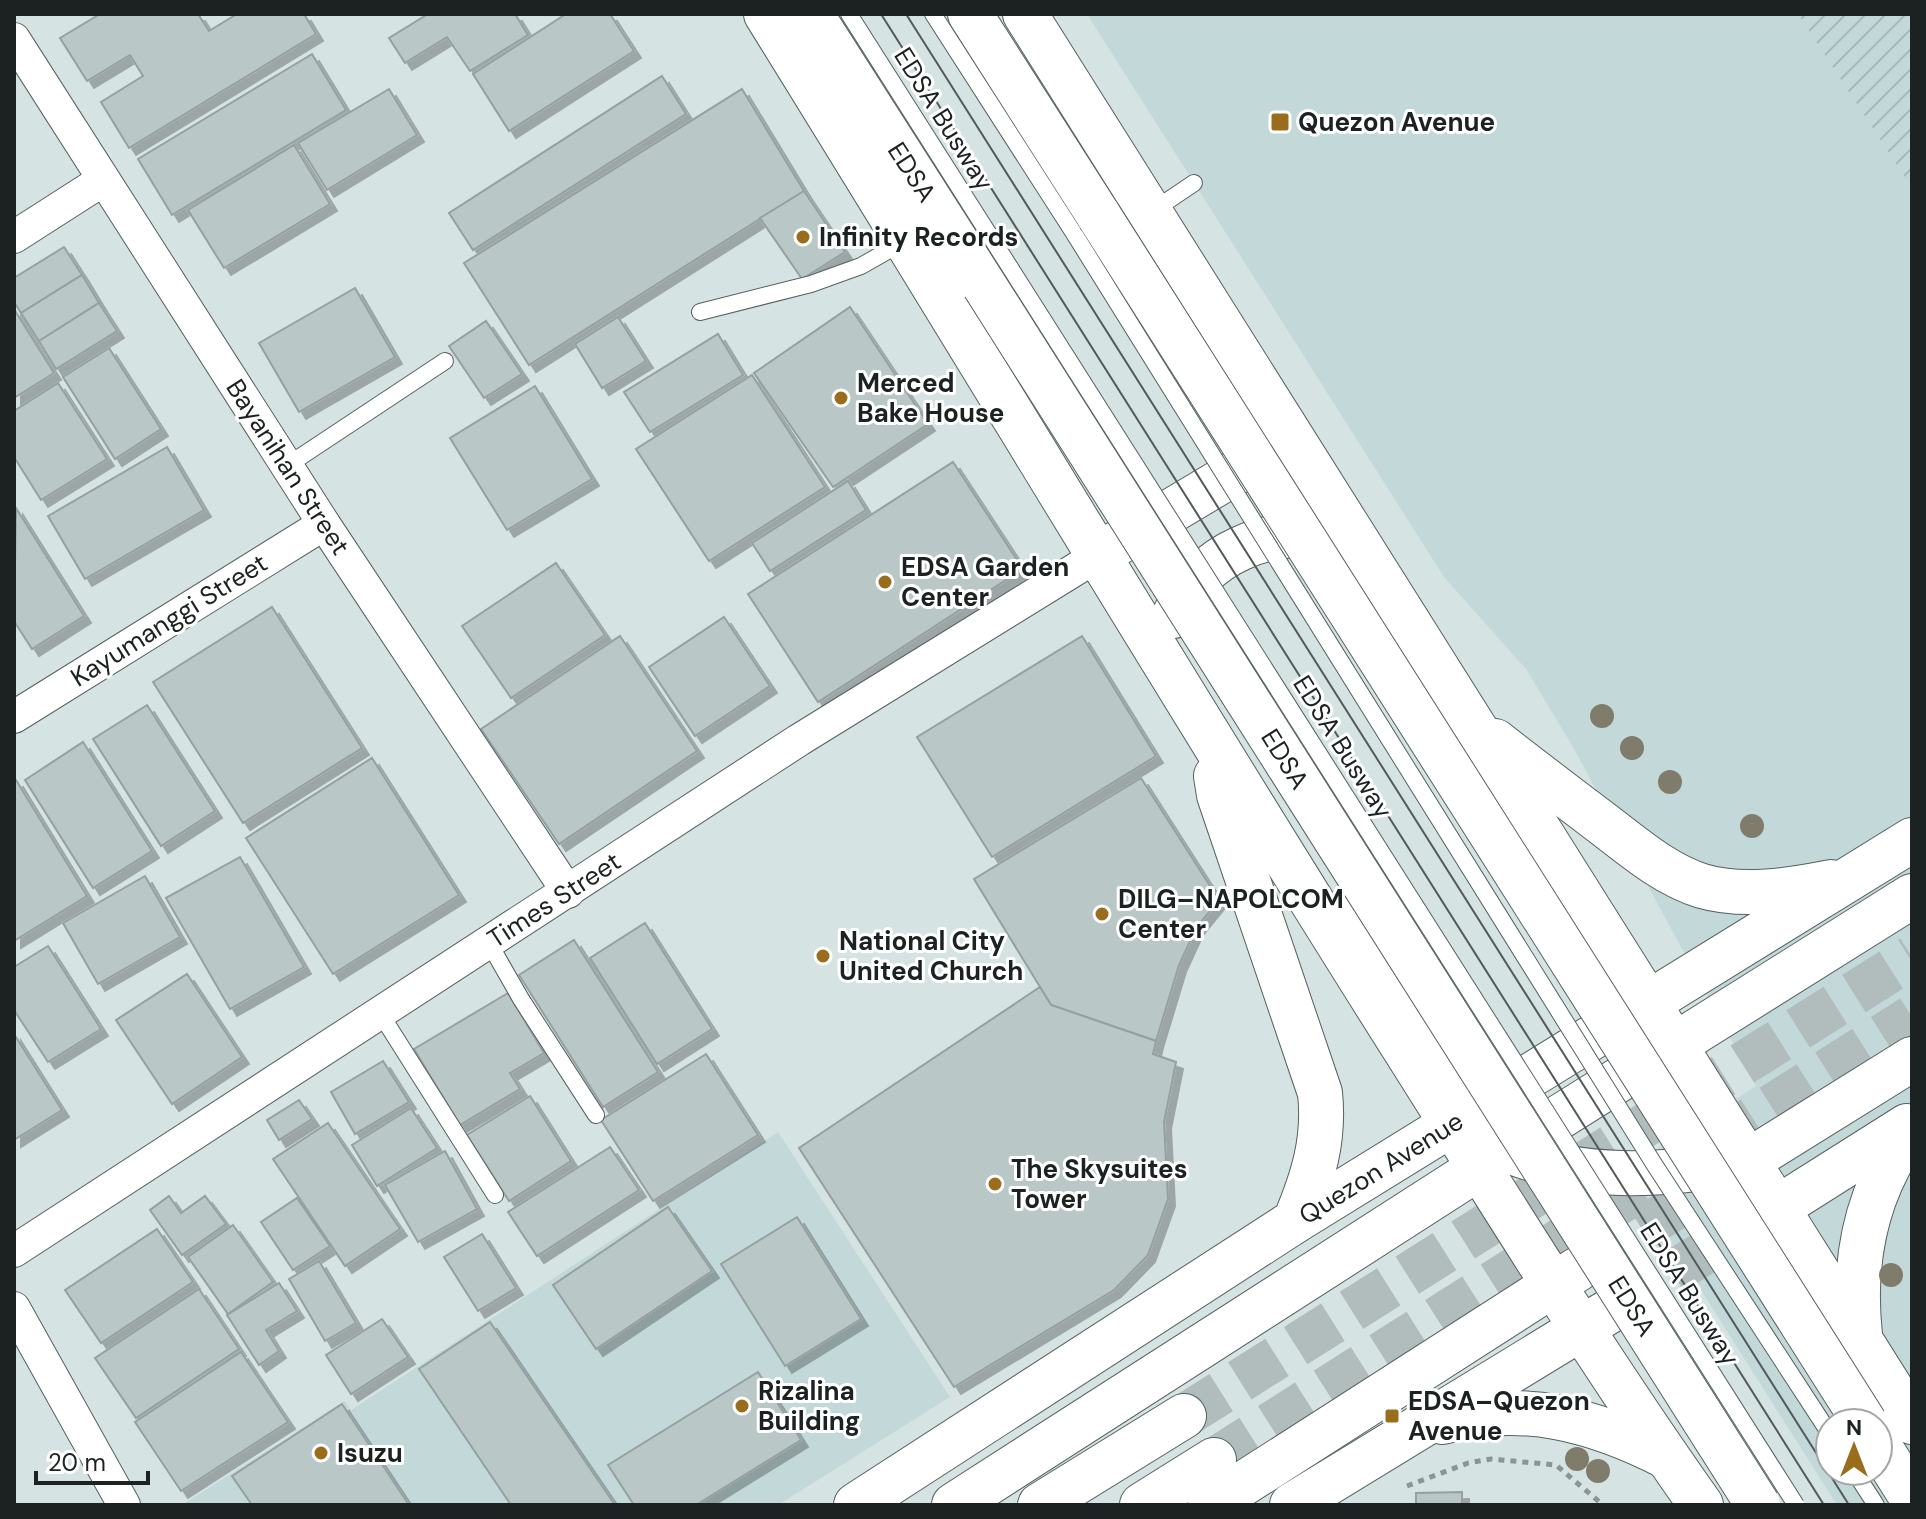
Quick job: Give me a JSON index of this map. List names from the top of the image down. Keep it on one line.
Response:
{"streets":{"main road":["EDSA","Quezon Avenue"],"street":["Bayanihan Street","Kayumanggi Street","Times Street"],"lane":["EDSA Busway"]},"crossings":[["EDSA Busway","EDSA"],["EDSA","Times Street"],["EDSA","Quezon Avenue"],["Bayanihan Street","Kayumanggi Street"],["Bayanihan Street","Times Street"]],"places":{"transit":["Quezon Avenue","EDSA–Quezon Avenue"],"other":["Infinity Records","Merced Bake House","EDSA Garden Center","DILG–NAPOLCOM Center","National City United Church","The Skysuites Tower","Rizalina Building","Isuzu"]},"scale_bar":"20 m","north":"top"}
